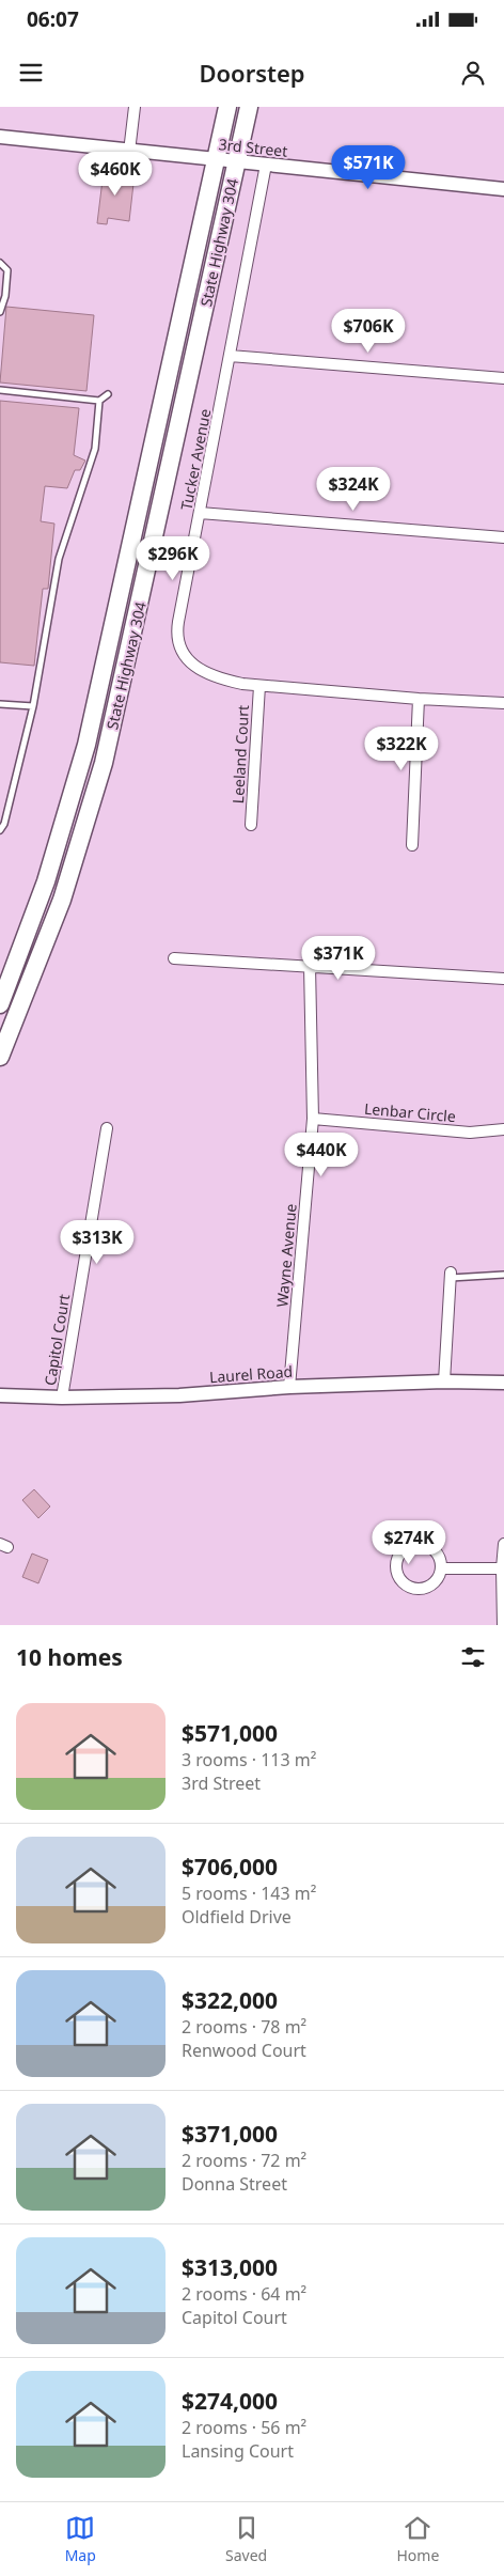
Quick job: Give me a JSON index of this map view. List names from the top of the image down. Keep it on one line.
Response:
{"streets":{"main road":["State Highway 304"],"street":["3rd Street","Tucker Avenue","Leeland Court","Lenbar Circle","Wayne Avenue","Capitol Court","Laurel Road"]},"crossings":[["3rd Street","State Highway 304"],["3rd Street","Tucker Avenue"],["Tucker Avenue","Leeland Court"],["Lenbar Circle","Wayne Avenue"],["Wayne Avenue","Laurel Road"],["Capitol Court","Laurel Road"]],"page":{"status":"06:07","header":"Doorstep","price":["$571K","$460K","$706K","$324K","$296K","$322K","$371K","$440K","$313K","$274K"],"heading":"10 homes","list":[{"name":"$571,000","note":"3 rooms · 113 m² · 3rd Street"},{"name":"$706,000","note":"5 rooms · 143 m² · Oldfield Drive"},{"name":"$322,000","note":"2 rooms · 78 m² · Renwood Court"},{"name":"$371,000","note":"2 rooms · 72 m² · Donna Street"},{"name":"$313,000","note":"2 rooms · 64 m² · Capitol Court"},{"name":"$274,000","note":"2 rooms · 56 m² · Lansing Court"}],"tabs":["Map","Saved","Home"]}}
